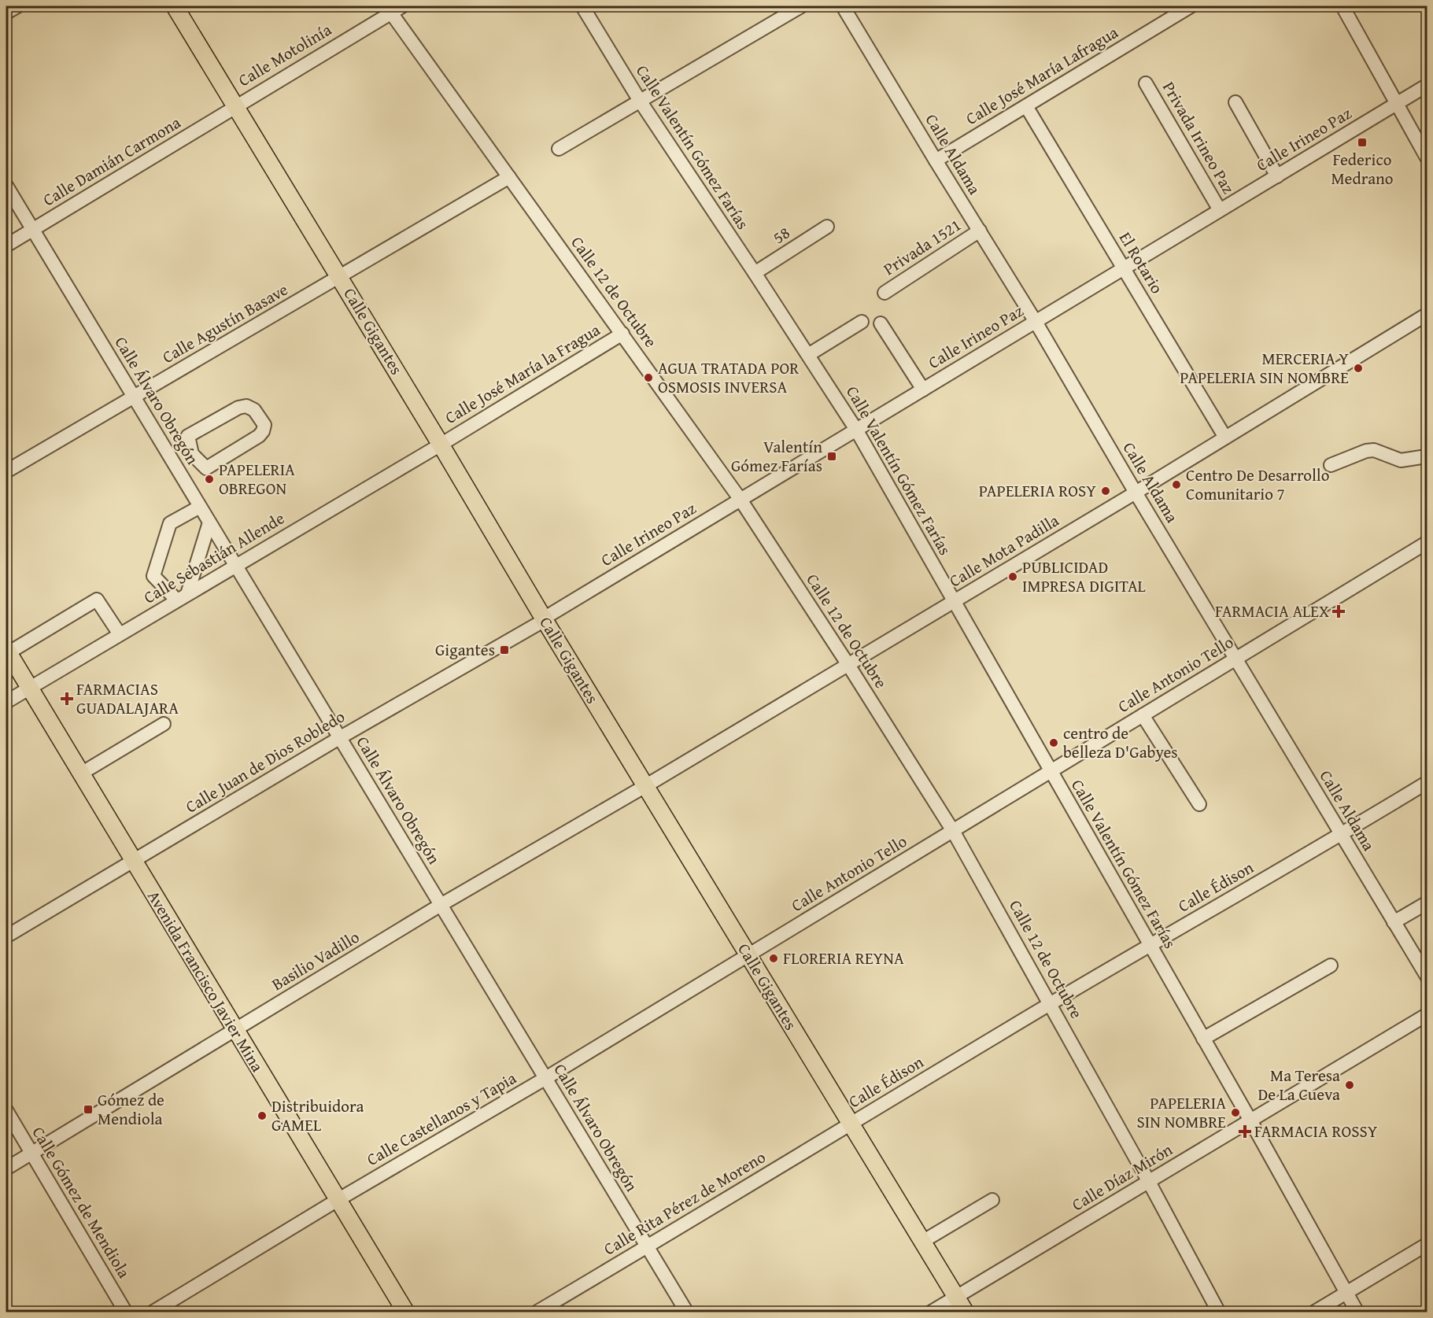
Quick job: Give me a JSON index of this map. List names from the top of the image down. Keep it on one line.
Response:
{"streets":{"main road":["Calle Gigantes","Avenida Francisco Javier Mina"],"street":["Calle Motolinía","Calle José María Lafragua","Privada Irineo Paz","Calle Irineo Paz","Calle Valentín Gómez Farías","Calle Aldama","Calle Damián Carmona","58","Privada 1521","El Rotario","Calle 12 de Octubre","Calle Agustín Basave","Calle José María la Fragua","Calle Álvaro Obregón","Calle Mota Padilla","Calle Sebastián Allende","Calle Antonio Tello","Calle Juan de Dios Robledo","Calle Édison","Basilio Vadillo","Calle Castellanos y Tapia","Calle Díaz Mirón","Calle Gómez de Mendiola","Calle Rita Pérez de Moreno"]},"crossings":[["Calle Motolinía","Calle Damián Carmona"],["Calle Motolinía","Calle 12 de Octubre"],["Calle Motolinía","Calle Gigantes"],["Calle José María Lafragua","Calle Aldama"],["Calle José María Lafragua","El Rotario"],["Privada Irineo Paz","Calle Irineo Paz"],["Calle Irineo Paz","Calle Valentín Gómez Farías"],["Calle Irineo Paz","Calle Aldama"],["Calle Irineo Paz","El Rotario"],["Calle Irineo Paz","Calle 12 de Octubre"],["Calle Irineo Paz","Calle Gigantes"],["Calle Irineo Paz","Calle Juan de Dios Robledo"],["Calle Valentín Gómez Farías","58"],["Calle Valentín Gómez Farías","Calle Mota Padilla"],["Calle Valentín Gómez Farías","Calle Antonio Tello"],["Calle Valentín Gómez Farías","Calle Édison"],["Calle Valentín Gómez Farías","Calle Díaz Mirón"],["Calle Aldama","Privada 1521"],["Calle Aldama","Calle Mota Padilla"],["Calle Aldama","Calle Antonio Tello"],["Calle Aldama","Calle Édison"],["Calle Damián Carmona","Calle Gigantes"],["Calle Damián Carmona","Calle Álvaro Obregón"],["El Rotario","Calle Mota Padilla"],["Calle 12 de Octubre","Calle Agustín Basave"],["Calle 12 de Octubre","Calle José María la Fragua"],["Calle 12 de Octubre","Calle Mota Padilla"],["Calle 12 de Octubre","Calle Antonio Tello"],["Calle 12 de Octubre","Calle Édison"],["Calle 12 de Octubre","Calle Díaz Mirón"],["Calle Agustín Basave","Calle Gigantes"],["Calle Agustín Basave","Calle Álvaro Obregón"],["Calle Gigantes","Calle José María la Fragua"],["Calle Gigantes","Calle Mota Padilla"],["Calle Gigantes","Calle Sebastián Allende"],["Calle Gigantes","Calle Antonio Tello"],["Calle Gigantes","Calle Juan de Dios Robledo"],["Calle Gigantes","Calle Édison"],["Calle Gigantes","Basilio Vadillo"],["Calle Gigantes","Calle Castellanos y Tapia"],["Calle Gigantes","Calle Díaz Mirón"],["Calle Gigantes","Calle Rita Pérez de Moreno"],["Calle José María la Fragua","Calle Sebastián Allende"],["Calle Álvaro Obregón","Calle Sebastián Allende"],["Calle Álvaro Obregón","Calle Juan de Dios Robledo"],["Calle Álvaro Obregón","Basilio Vadillo"],["Calle Álvaro Obregón","Calle Castellanos y Tapia"],["Calle Álvaro Obregón","Calle Rita Pérez de Moreno"],["Calle Mota Padilla","Basilio Vadillo"],["Calle Sebastián Allende","Avenida Francisco Javier Mina"],["Calle Antonio Tello","Calle Castellanos y Tapia"],["Calle Juan de Dios Robledo","Avenida Francisco Javier Mina"],["Calle Édison","Calle Rita Pérez de Moreno"],["Basilio Vadillo","Avenida Francisco Javier Mina"],["Basilio Vadillo","Calle Gómez de Mendiola"],["Avenida Francisco Javier Mina","Calle Castellanos y Tapia"]],"places":{"transit":["Federico Medrano","Valentín Gómez Farías","Gigantes","Gómez de Mendiola"],"other":["MERCERIA Y PAPELERIA SIN NOMBRE","AGUA TRATADA POR OSMOSIS INVERSA","PAPELERIA OBREGON","Centro De Desarrollo Comunitario 7","PAPELERIA ROSY","PUBLICIDAD IMPRESA DIGITAL","centro de belleza D'Gabyes","FLORERIA REYNA","Ma Teresa De La Cueva","PAPELERIA SIN NOMBRE","Distribuidora GAMEL"],"health":["FARMACIA ALEX","FARMACIAS GUADALAJARA","FARMACIA ROSSY"]}}
